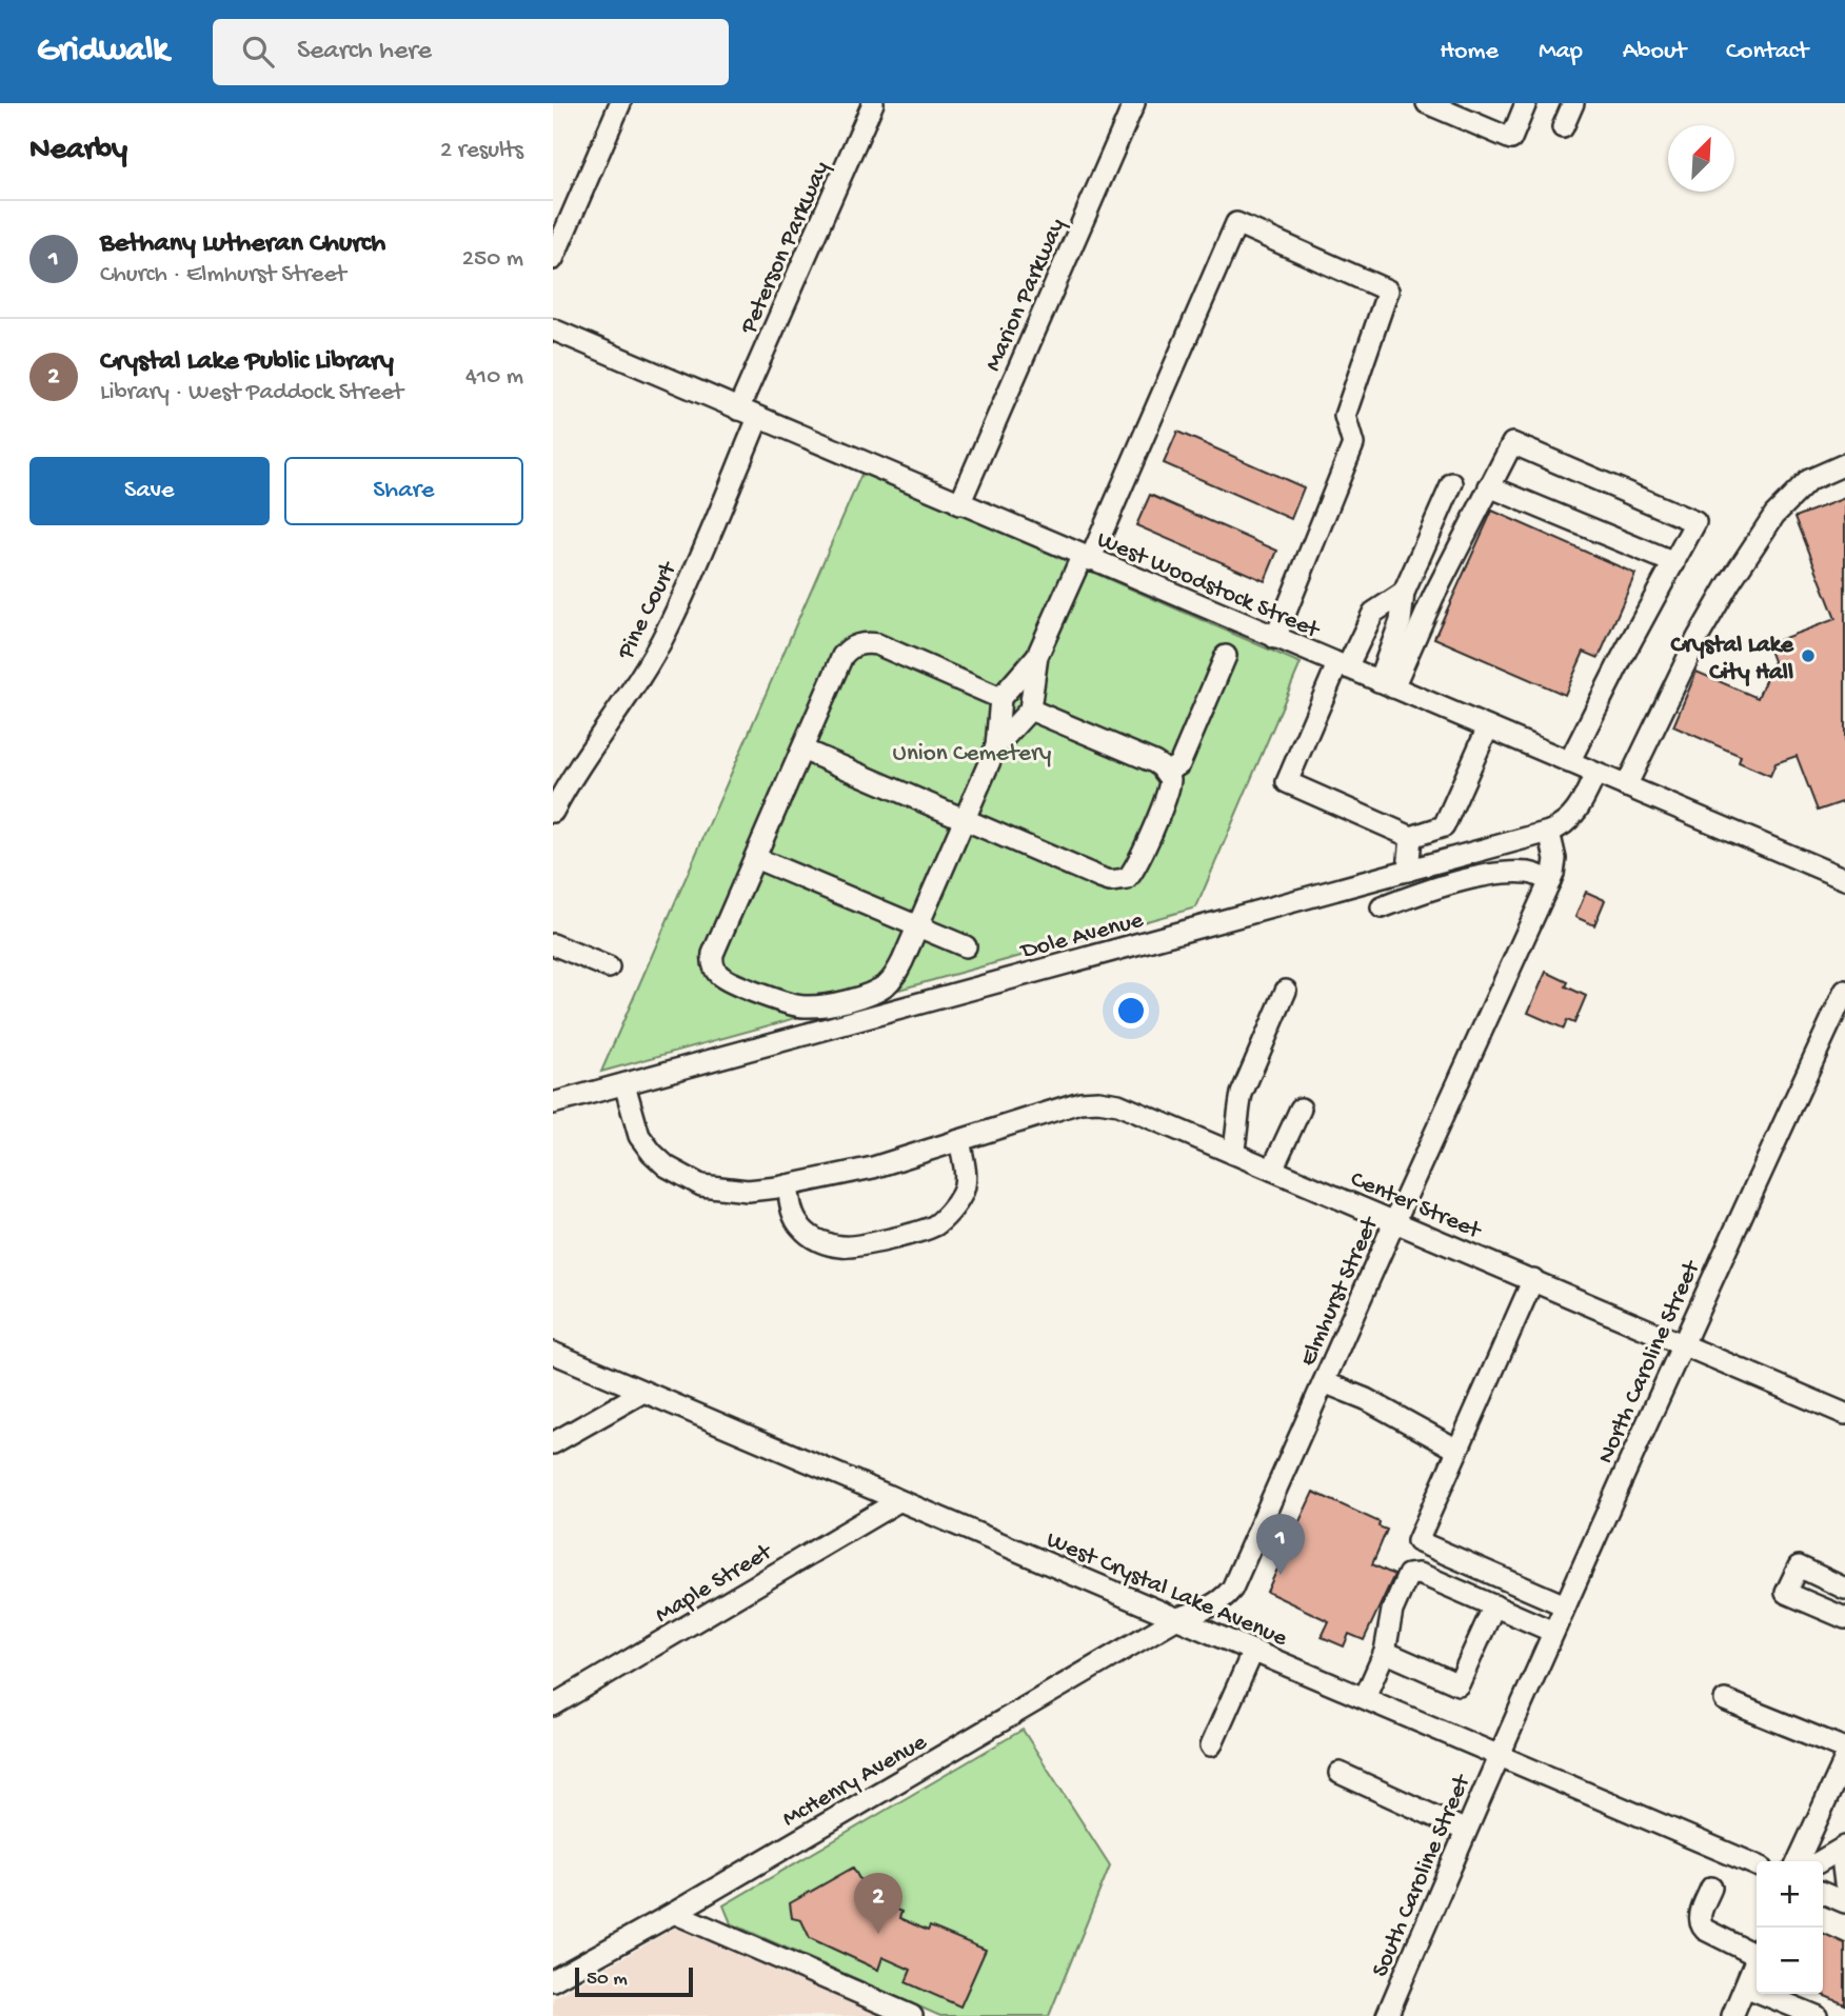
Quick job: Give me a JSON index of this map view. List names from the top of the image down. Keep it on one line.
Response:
{"streets":{"street":["Peterson Parkway","Marion Parkway","West Woodstock Street","Pine Court","Dole Avenue","Center Street","Elmhurst Street","North Caroline Street","Maple Street","West Crystal Lake Avenue","McHenry Avenue","South Caroline Street"]},"crossings":[["Peterson Parkway","West Woodstock Street"],["Marion Parkway","West Woodstock Street"],["West Woodstock Street","Pine Court"],["West Woodstock Street","Dole Avenue"],["Dole Avenue","Center Street"],["Dole Avenue","Elmhurst Street"],["Center Street","Elmhurst Street"],["Center Street","North Caroline Street"],["Elmhurst Street","West Crystal Lake Avenue"],["Elmhurst Street","McHenry Avenue"],["North Caroline Street","West Crystal Lake Avenue"],["North Caroline Street","South Caroline Street"],["Maple Street","West Crystal Lake Avenue"],["West Crystal Lake Avenue","McHenry Avenue"],["West Crystal Lake Avenue","South Caroline Street"]],"parks":["Union Cemetery"],"places":["Crystal Lake City Hall"],"scale_bar":"50 m","north":"top right","page":{"header":"Gridwalk","search":"Search here","nav":["Home","Map","About","Contact"],"heading":["Nearby","2 results"],"list":[{"mark":"1","name":"Bethany Lutheran Church","note":"Church · Elmhurst Street","value":"250 m"},{"mark":"2","name":"Crystal Lake Public Library","note":"Library · West Paddock Street","value":"410 m"}],"buttons":["Save","Share"],"pins":["1","2"],"map_buttons":["+","−"],"scale":"50 m"}}
